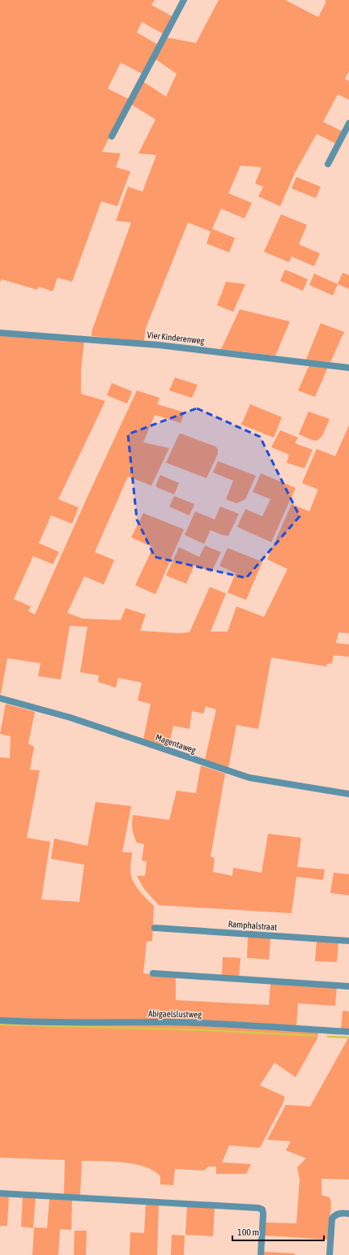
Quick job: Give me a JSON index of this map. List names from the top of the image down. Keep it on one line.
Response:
{"streets":{"street":["Vier Kinderenweg","Magentaweg","Ramphalstraat","Abigaelslustweg"]},"scale_bar":"100 m"}
